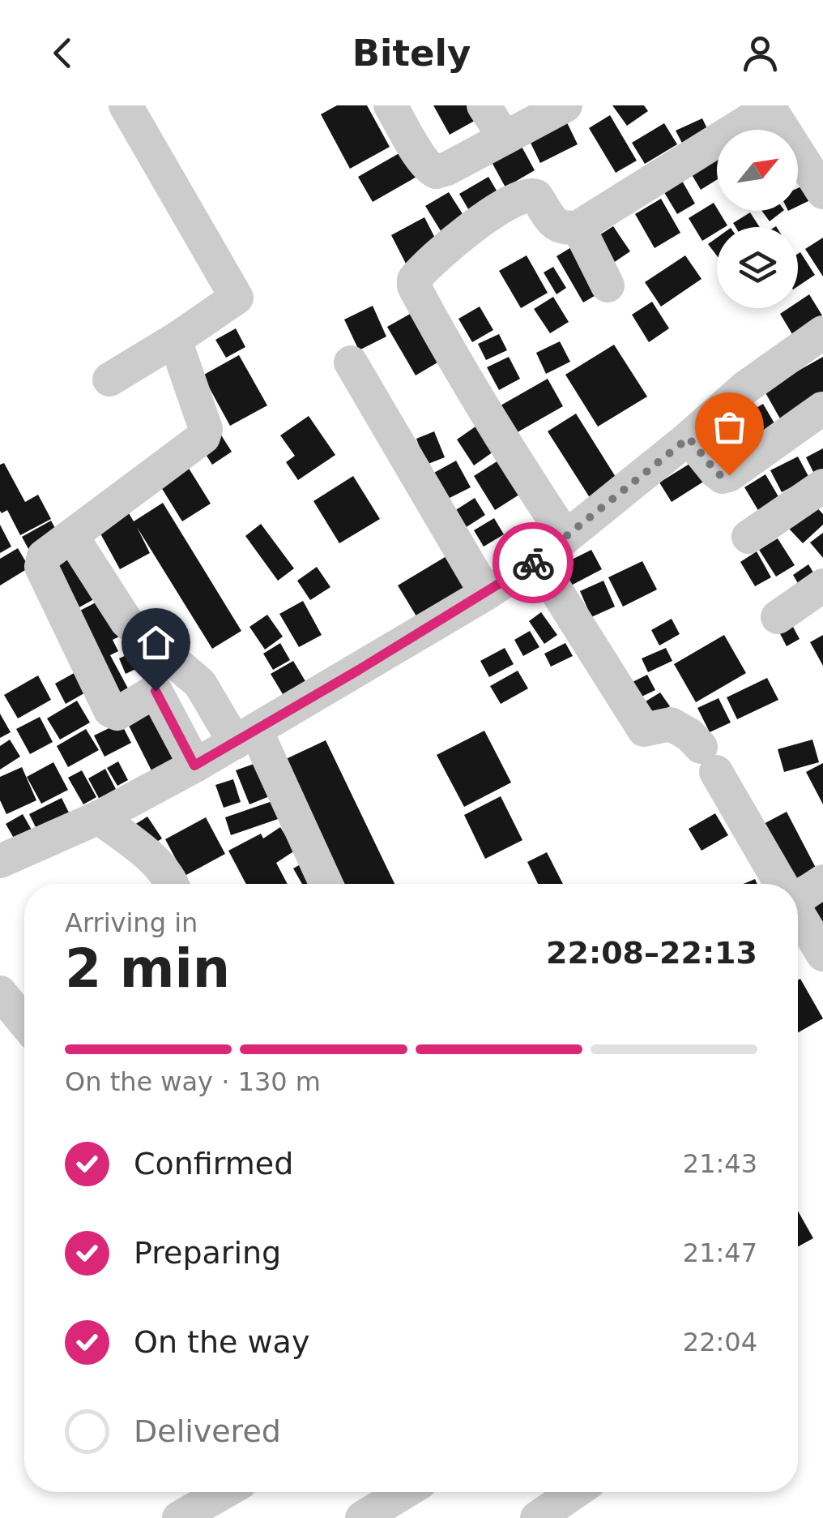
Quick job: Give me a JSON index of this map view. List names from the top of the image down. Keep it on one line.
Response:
{"north":"top right","page":{"header":"Bitely","heading":["2 min","Arriving in","22:08–22:13"],"bar":"On the way · 130 m","list":[["Confirmed","21:43"],["Preparing","21:47"],["On the way","22:04"],"Delivered"]}}
